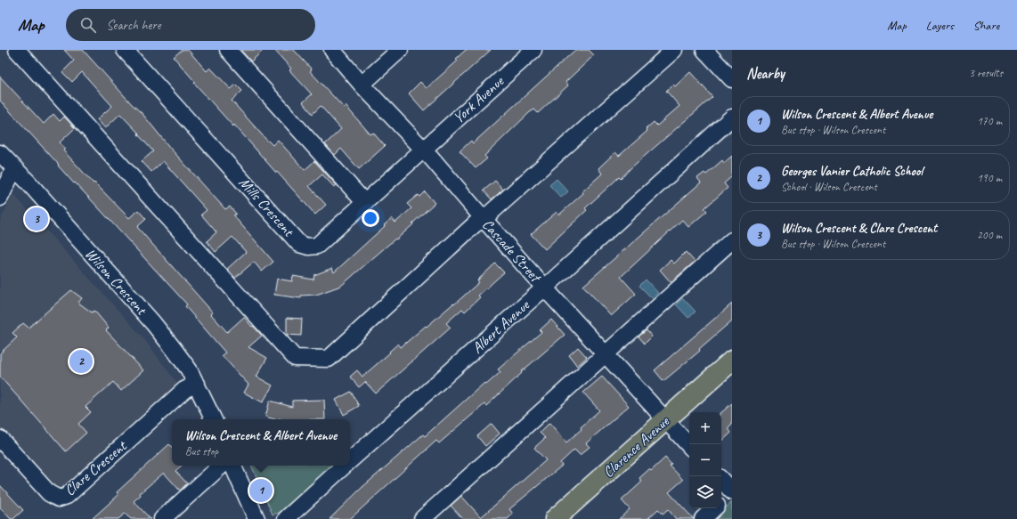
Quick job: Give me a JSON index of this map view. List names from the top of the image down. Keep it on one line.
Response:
{"streets":{"main road":["Clarence Avenue"],"street":["York Avenue","Mills Crescent","Cascade Street","Wilson Crescent","Albert Avenue","Clare Crescent"]},"crossings":[["York Avenue","Mills Crescent"],["York Avenue","Cascade Street"],["Mills Crescent","Cascade Street"],["Cascade Street","Albert Avenue"],["Cascade Street","Clarence Avenue"],["Wilson Crescent","Clare Crescent"]],"page":{"header":"Map","search":"Search here","nav":["Map","Layers","Share"],"heading":["Nearby","3 results"],"list":[{"mark":"1","name":"Wilson Crescent & Albert Avenue","note":"Bus stop · Wilson Crescent","value":"170 m"},{"mark":"2","name":"Georges Vanier Catholic School","note":"School · Wilson Crescent","value":"190 m"},{"mark":"3","name":"Wilson Crescent & Clare Crescent","note":"Bus stop · Wilson Crescent","value":"200 m"}],"pins":["3","2","1"],"map_buttons":["+","−"],"popup":["Wilson Crescent & Albert Avenue","Bus stop"]}}
